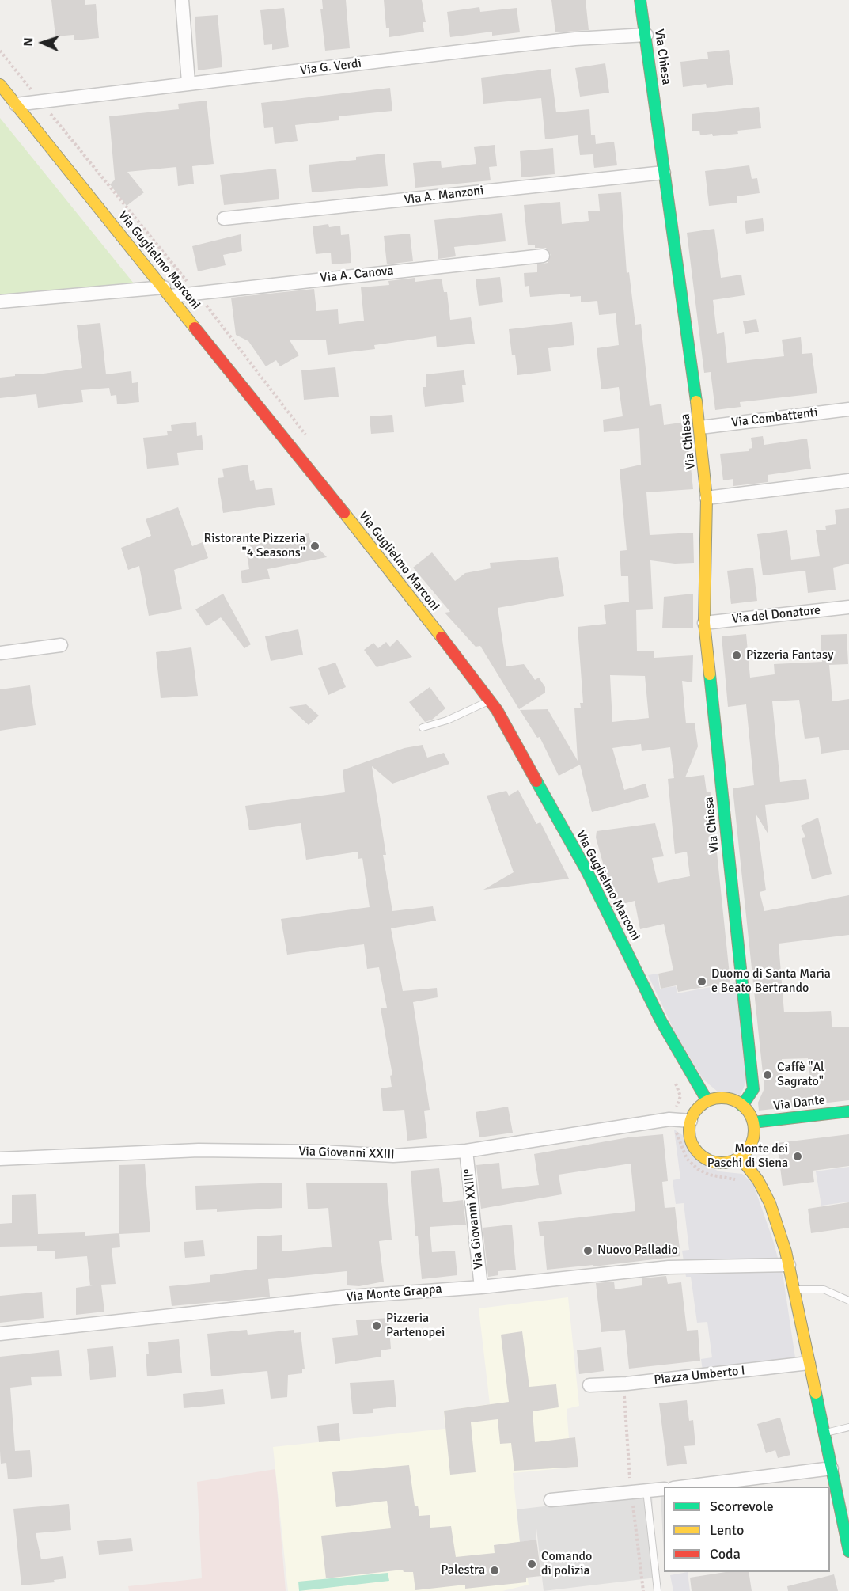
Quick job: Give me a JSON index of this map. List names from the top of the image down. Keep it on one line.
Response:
{"streets":{"street":["Via Chiesa","Via G. Verdi","Via A. Manzoni","Via Guglielmo Marconi","Via A. Canova","Via Combattenti","Via del Donatore","Via Dante","Via Giovanni XXIII","Via Giovanni XXIII°","Via Monte Grappa","Piazza Umberto I"]},"crossings":[["Via Chiesa","Via G. Verdi"],["Via Chiesa","Via A. Manzoni"],["Via Chiesa","Via Guglielmo Marconi"],["Via Chiesa","Via Combattenti"],["Via Chiesa","Via del Donatore"],["Via Chiesa","Via Dante"],["Via Chiesa","Via Giovanni XXIII"],["Via G. Verdi","Via Guglielmo Marconi"],["Via Guglielmo Marconi","Via A. Canova"],["Via Guglielmo Marconi","Via Dante"],["Via Guglielmo Marconi","Via Giovanni XXIII"],["Via Dante","Via Giovanni XXIII"],["Via Giovanni XXIII","Via Giovanni XXIII°"],["Via Giovanni XXIII°","Via Monte Grappa"]],"places":["Ristorante Pizzeria \"4 Seasons\"","Pizzeria Fantasy","Duomo di Santa Maria e Beato Bertrando","Caffè \"Al Sagrato\"","Monte dei Paschi di Siena","Nuovo Palladio","Pizzeria Partenopei","Comando di polizia","Palestra"],"legend":["Scorrevole","Lento","Coda"],"north":"left"}
